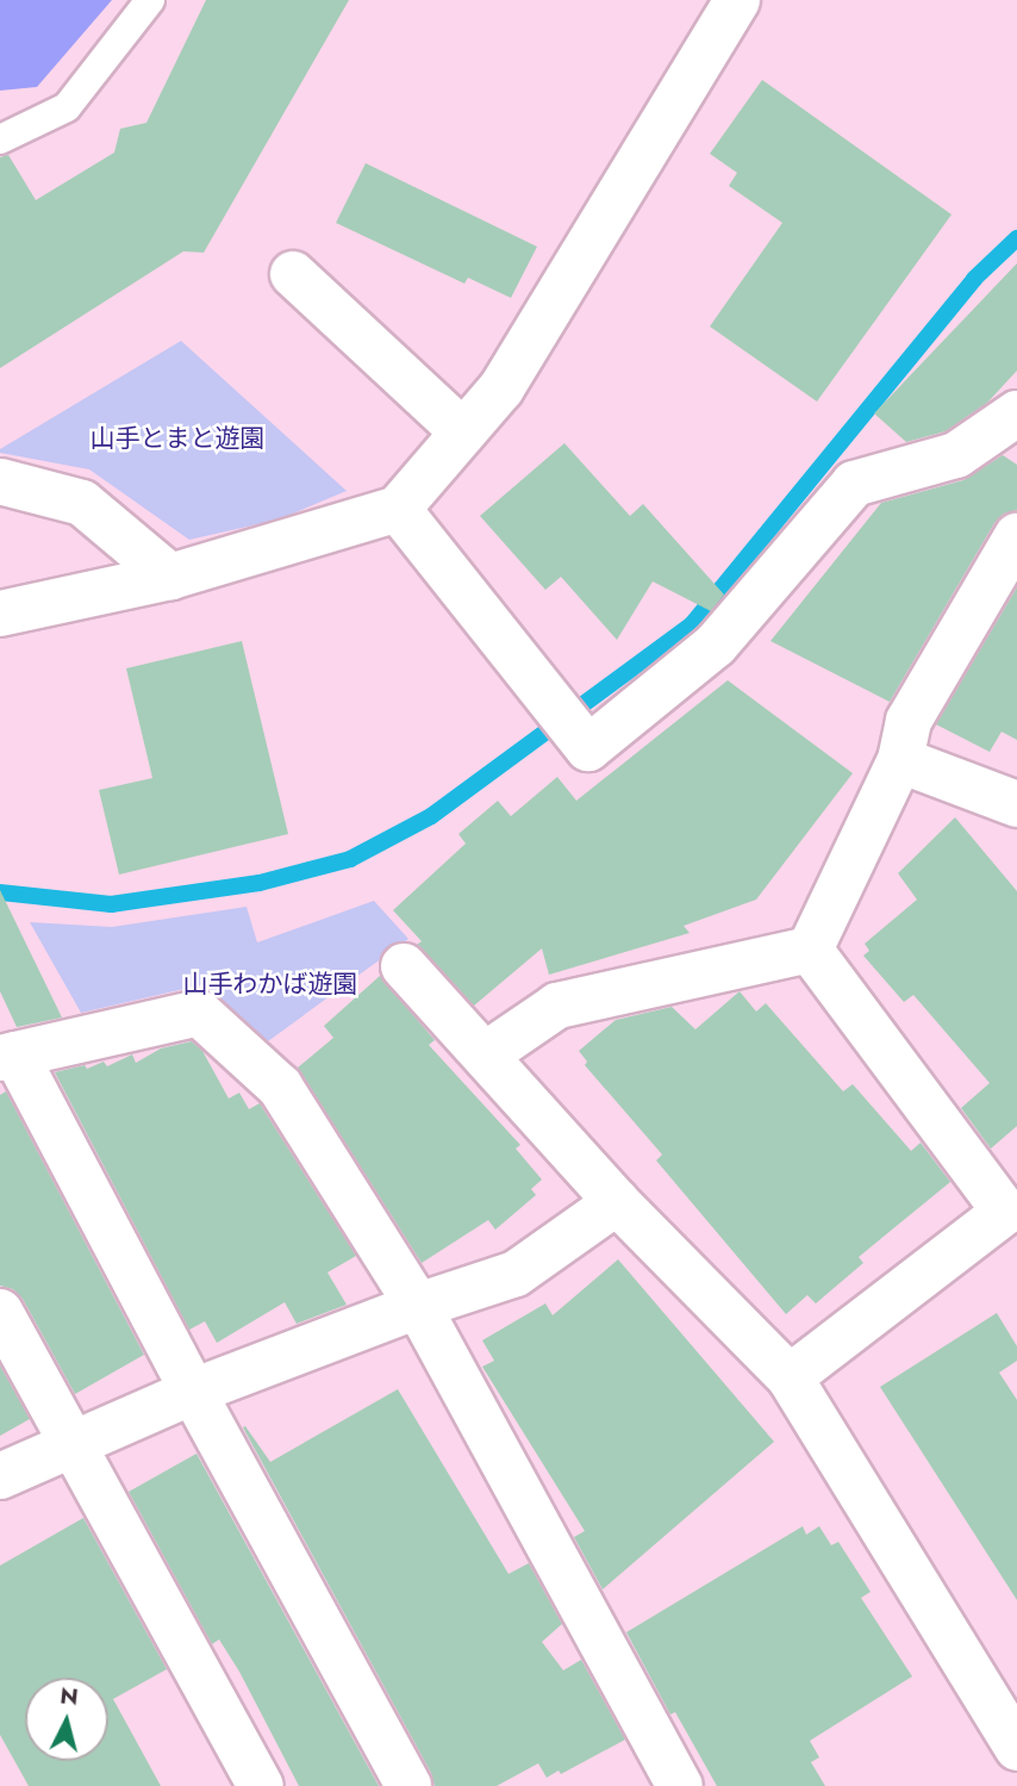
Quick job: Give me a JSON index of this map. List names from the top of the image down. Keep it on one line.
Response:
{"parks":["山手とまと遊園","山手わかば遊園"],"north":"top"}
